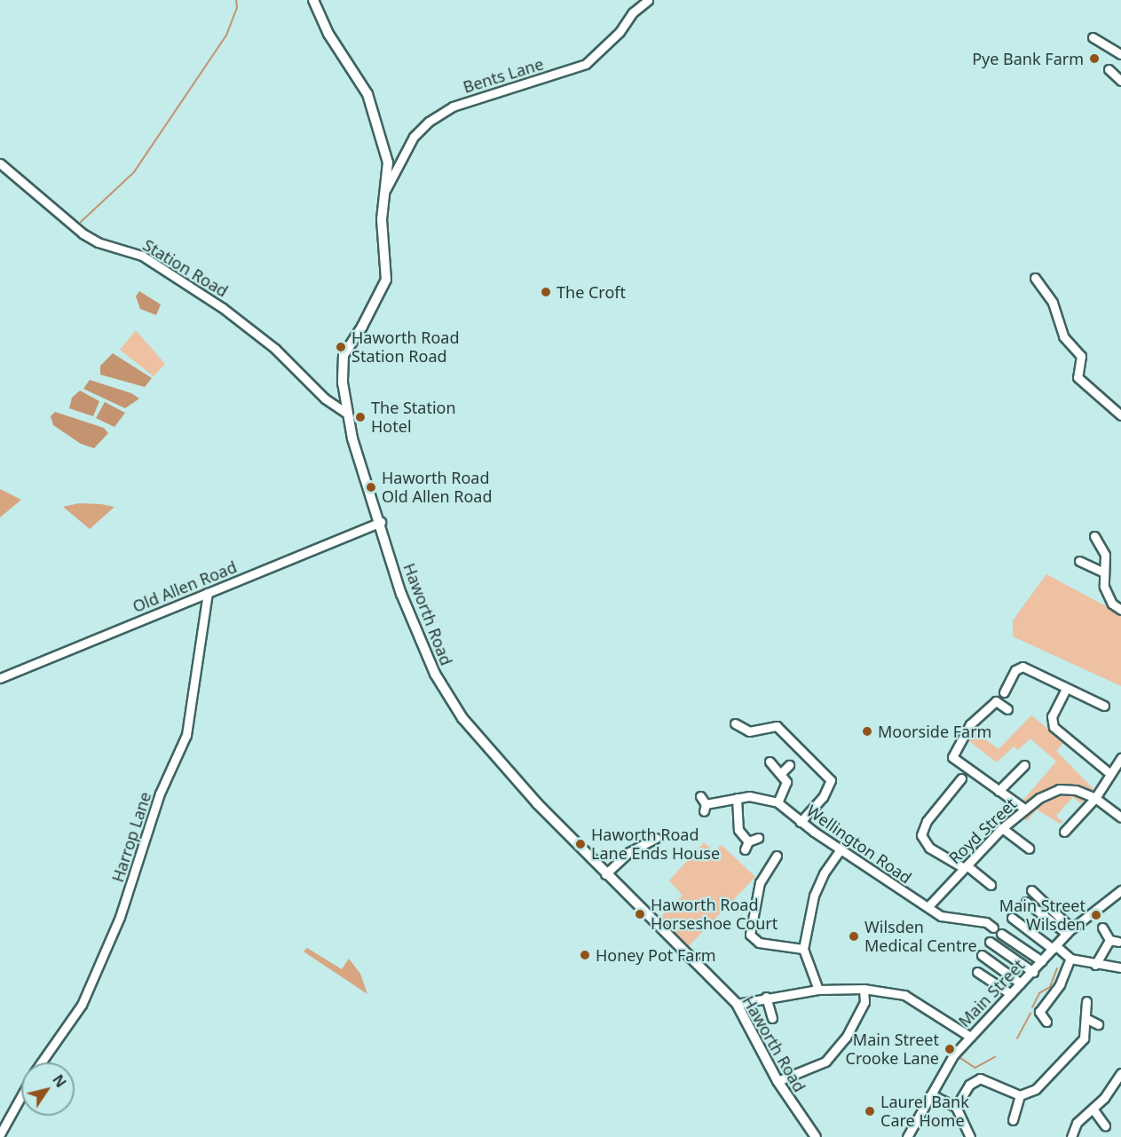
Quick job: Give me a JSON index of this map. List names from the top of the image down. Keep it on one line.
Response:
{"streets":{"main road":["Haworth Road"],"street":["Bents Lane","Station Road","Old Allen Road","Royd Street","Harrop Lane","Wellington Road","Main Street"]},"crossings":[["Bents Lane","Haworth Road"],["Station Road","Haworth Road"],["Old Allen Road","Haworth Road"],["Old Allen Road","Harrop Lane"],["Royd Street","Wellington Road"]],"places":["Pye Bank Farm","The Croft","Haworth Road Station Road","The Station Hotel","Haworth Road Old Allen Road","Moorside Farm","Haworth Road Lane Ends House","Haworth Road Horseshoe Court","Main Street Wilsden","Wilsden Medical Centre","Honey Pot Farm","Main Street Crooke Lane","Laurel Bank Care Home"],"north":"top right"}
